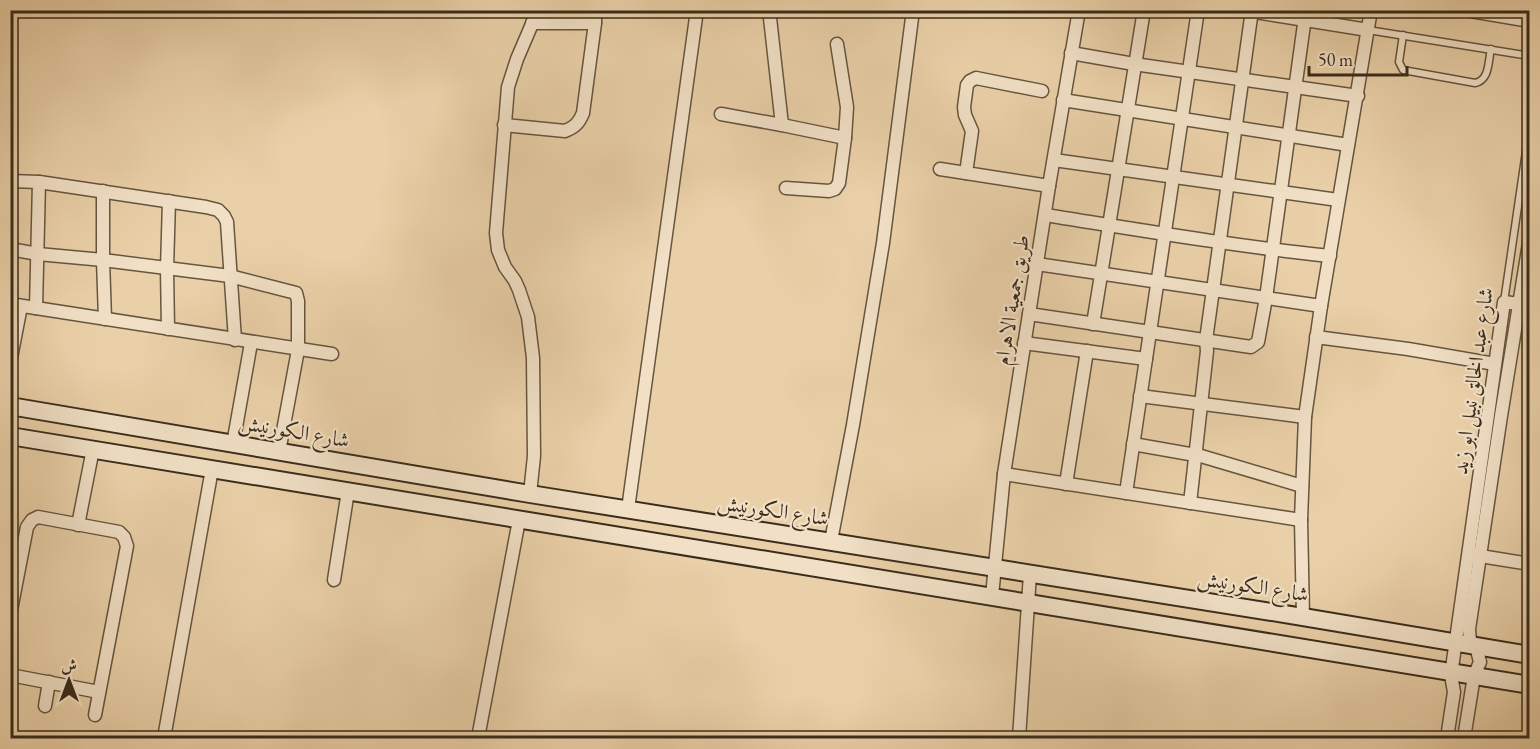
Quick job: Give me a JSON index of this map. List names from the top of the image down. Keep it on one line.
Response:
{"streets":{"main road":["شارع الكورنيش"],"street":["طريق جمعية الاهرام","شارع عبد الخالق نبيل ابو زيد"]},"crossings":[["طريق جمعية الاهرام","شارع الكورنيش"],["شارع عبد الخالق نبيل ابو زيد","شارع الكورنيش"]],"scale_bar":"50 m","north":"top"}
